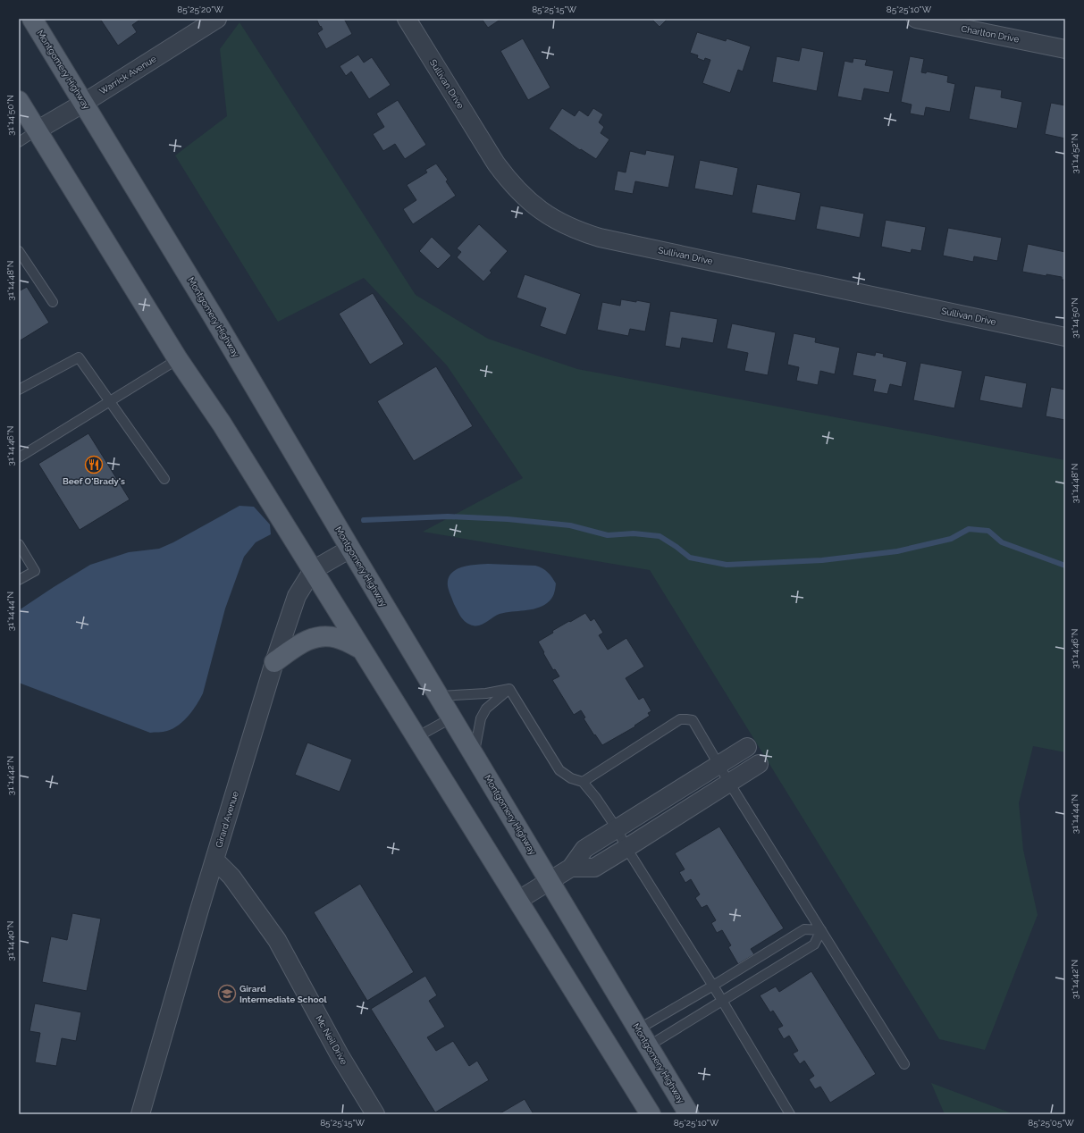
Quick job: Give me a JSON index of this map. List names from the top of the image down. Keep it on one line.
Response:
{"streets":{"main road":["Montgomery Highway"],"street":["Charlton Drive","Warrick Avenue","Sullivan Drive","Girard Avenue","Mc Neil Drive"]},"crossings":[["Montgomery Highway","Warrick Avenue"],["Montgomery Highway","Girard Avenue"],["Girard Avenue","Mc Neil Drive"]],"places":{"restaurant":["Beef O'Brady's"],"school or university":["Girard Intermediate School"]},"coordinates":["85°25'20\"W","85°25'15\"W","85°25'10\"W","31°14'50\"N","31°14'52\"N","31°14'48\"N","31°14'46\"N","31°14'44\"N","31°14'42\"N","31°14'40\"N","85°25'05\"W"]}
